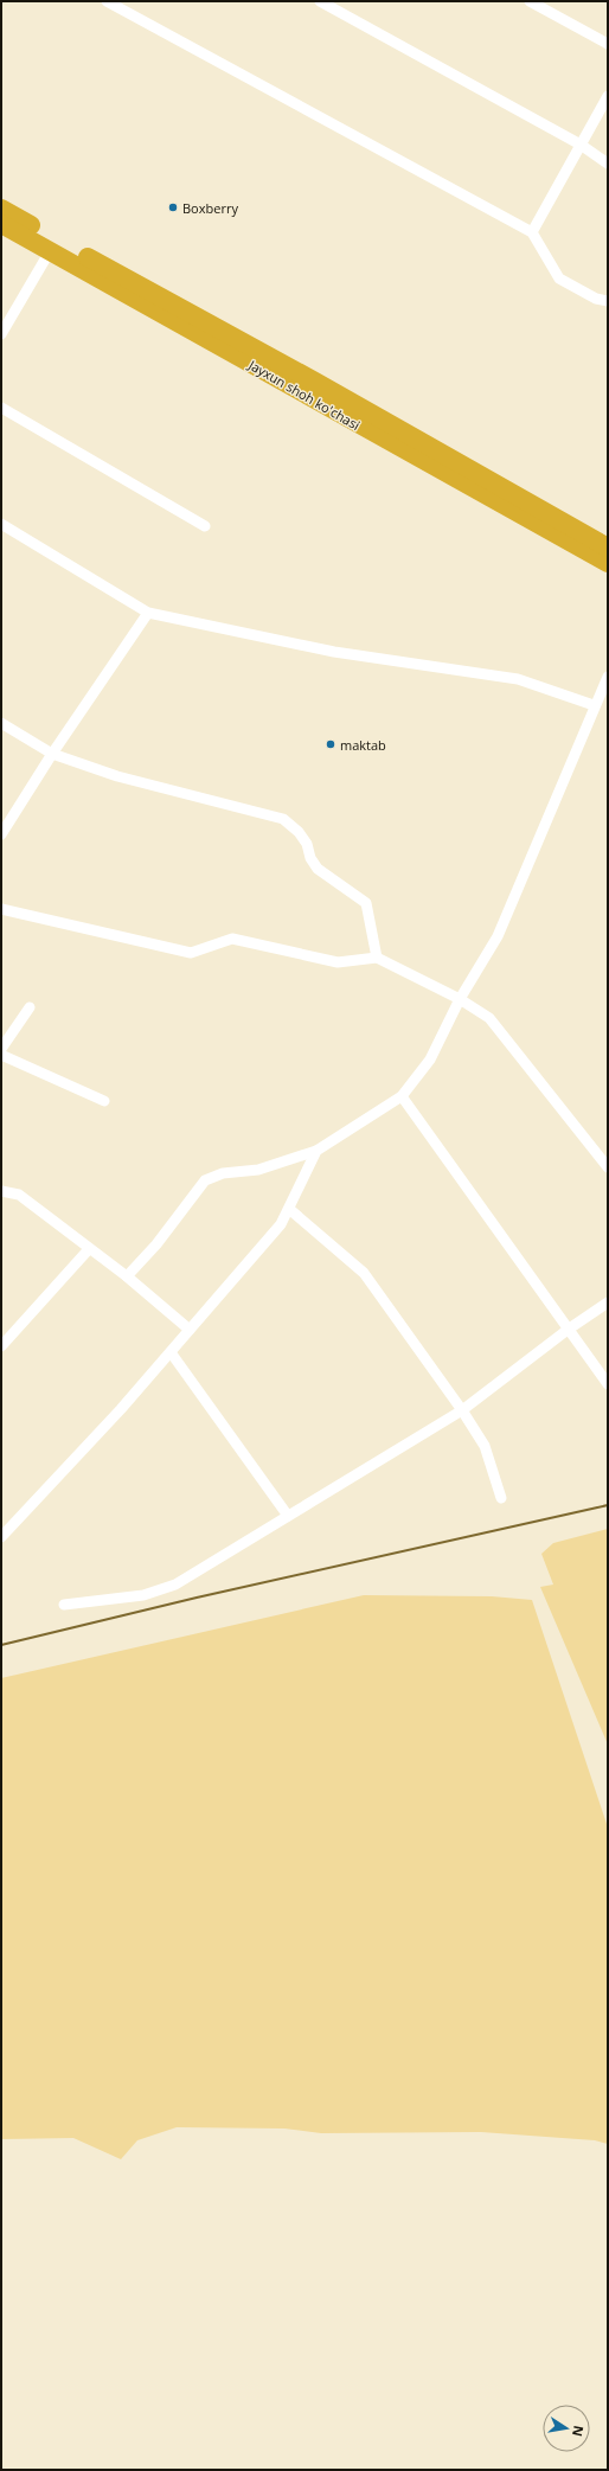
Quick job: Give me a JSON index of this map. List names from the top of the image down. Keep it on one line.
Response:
{"streets":{"highway":["Jayxun shoh ko'chasi"]},"places":["Boxberry","maktab"],"north":"right"}
